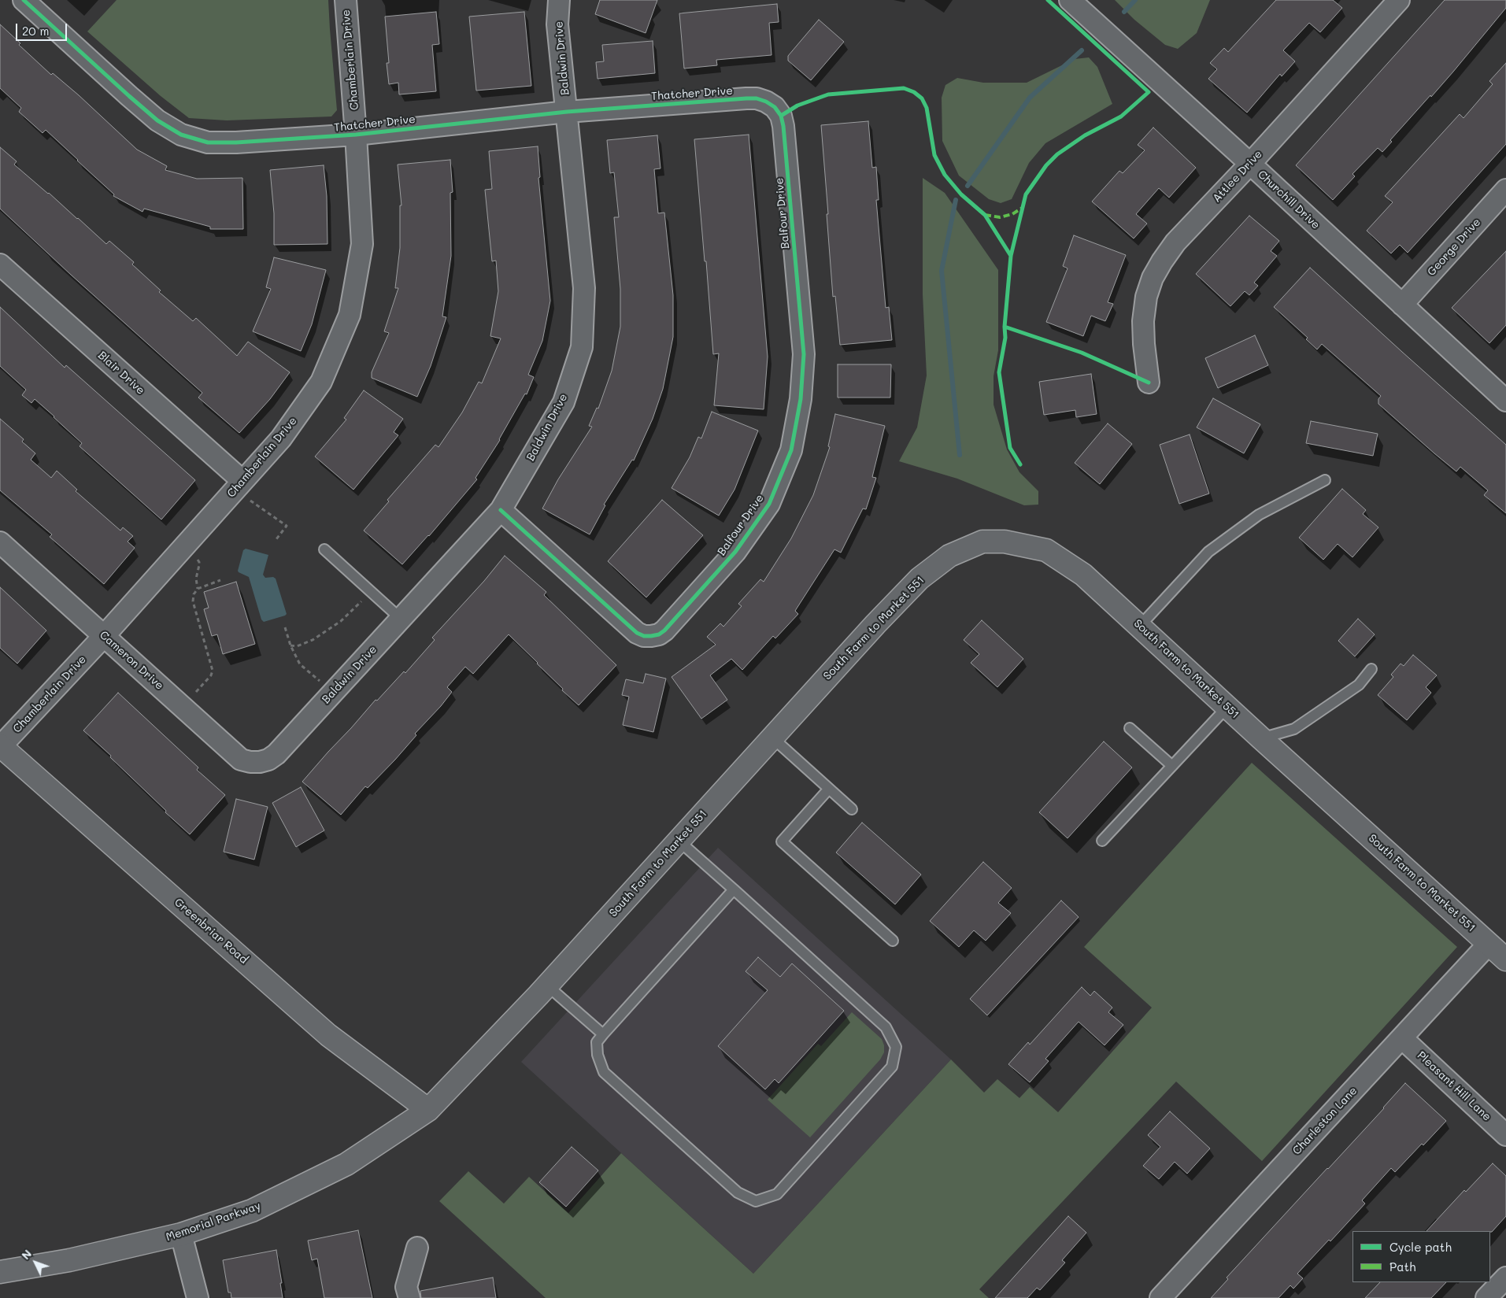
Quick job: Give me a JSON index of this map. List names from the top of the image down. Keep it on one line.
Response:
{"streets":{"main road":["South Farm to Market 551","Greenbriar Road","Memorial Parkway"],"street":["Baldwin Drive","Chamberlain Drive","Thatcher Drive","Attlee Drive","Churchill Drive","Balfour Drive","George Drive","Blair Drive","Cameron Drive","Pleasant Hill Lane","Charleston Lane"]},"crossings":[["Baldwin Drive","Thatcher Drive"],["Baldwin Drive","Balfour Drive"],["Baldwin Drive","Cameron Drive"],["Chamberlain Drive","Thatcher Drive"],["Chamberlain Drive","Blair Drive"],["Chamberlain Drive","Cameron Drive"],["Chamberlain Drive","Greenbriar Road"],["Thatcher Drive","Balfour Drive"],["Attlee Drive","Churchill Drive"],["Churchill Drive","George Drive"],["South Farm to Market 551","Greenbriar Road"],["South Farm to Market 551","Charleston Lane"],["South Farm to Market 551","Memorial Parkway"],["Greenbriar Road","Memorial Parkway"],["Pleasant Hill Lane","Charleston Lane"]],"legend":["Cycle path","Path"],"scale_bar":"20 m","north":"top left"}
